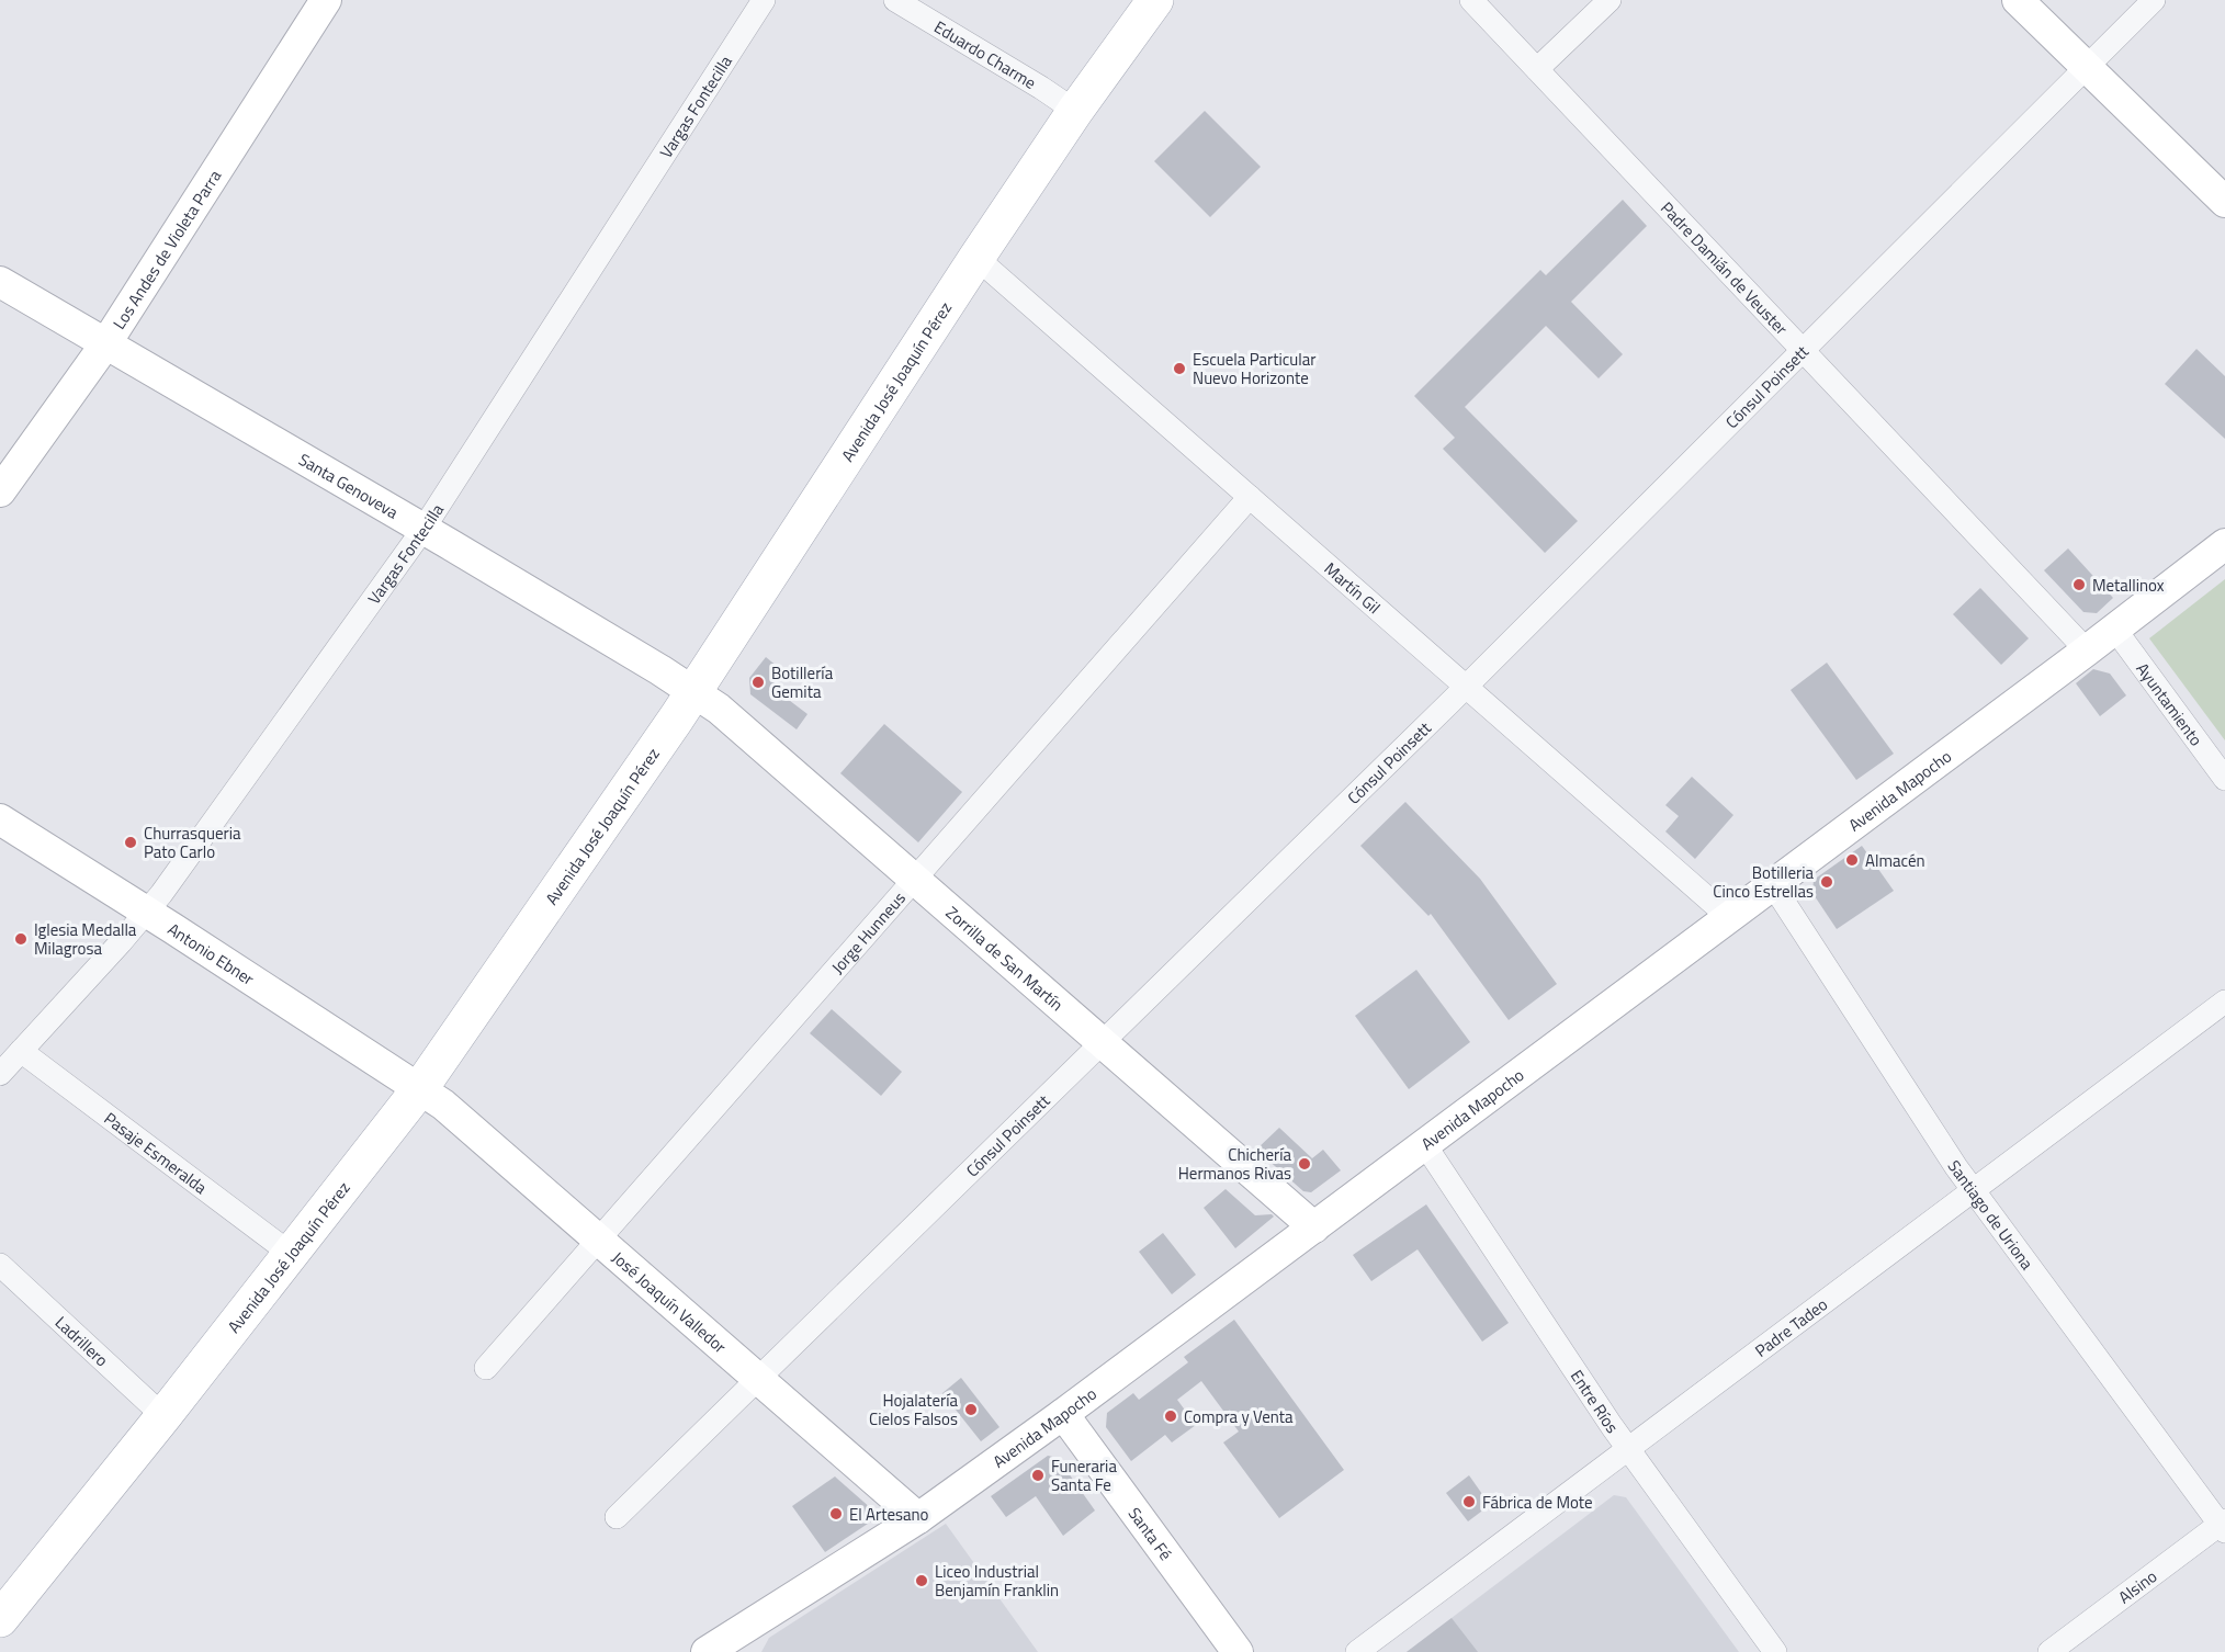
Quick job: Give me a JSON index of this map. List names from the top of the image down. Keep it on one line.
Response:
{"streets":{"main road":["Avenida José Joaquín Pérez"],"street":["Eduardo Charme","Vargas Fontecilla","Los Andes de Violeta Parra","Padre Damián de Veuster","Cónsul Poinsett","Santa Genoveva","Martín Gil","Ayuntamiento","Avenida Mapocho","Jorge Hunneus","Antonio Ebner","Zorrilla de San Martín","Pasaje Esmeralda","Santiago de Uriona","José Joaquín Valledor","Padre Tadeo","Ladrillero","Entre Ríos","Santa Fé","Alsino"]},"crossings":[["Eduardo Charme","Avenida José Joaquín Pérez"],["Vargas Fontecilla","Santa Genoveva"],["Vargas Fontecilla","Antonio Ebner"],["Vargas Fontecilla","Pasaje Esmeralda"],["Los Andes de Violeta Parra","Santa Genoveva"],["Padre Damián de Veuster","Cónsul Poinsett"],["Padre Damián de Veuster","Avenida Mapocho"],["Avenida José Joaquín Pérez","Santa Genoveva"],["Avenida José Joaquín Pérez","Martín Gil"],["Avenida José Joaquín Pérez","Antonio Ebner"],["Avenida José Joaquín Pérez","Zorrilla de San Martín"],["Avenida José Joaquín Pérez","Pasaje Esmeralda"],["Avenida José Joaquín Pérez","José Joaquín Valledor"],["Avenida José Joaquín Pérez","Ladrillero"],["Cónsul Poinsett","Martín Gil"],["Cónsul Poinsett","Zorrilla de San Martín"],["Cónsul Poinsett","José Joaquín Valledor"],["Santa Genoveva","Zorrilla de San Martín"],["Martín Gil","Avenida Mapocho"],["Martín Gil","Jorge Hunneus"],["Ayuntamiento","Avenida Mapocho"],["Avenida Mapocho","Zorrilla de San Martín"],["Avenida Mapocho","Santiago de Uriona"],["Avenida Mapocho","José Joaquín Valledor"],["Avenida Mapocho","Entre Ríos"],["Avenida Mapocho","Santa Fé"],["Jorge Hunneus","Zorrilla de San Martín"],["Jorge Hunneus","José Joaquín Valledor"],["Antonio Ebner","José Joaquín Valledor"],["Santiago de Uriona","Padre Tadeo"],["Santiago de Uriona","Alsino"],["Padre Tadeo","Entre Ríos"]],"places":["Escuela Particular Nuevo Horizonte","Metallinox","Botillería Gemita","Churrasqueria Pato Carlo","Almacén","Botilleria Cinco Estrellas","Iglesia Medalla Milagrosa","Chichería Hermanos Rivas","Hojalatería Cielos Falsos","Compra y Venta","Funeraria Santa Fe","Fábrica de Mote","El Artesano","Liceo Industrial Benjamín Franklin"]}
